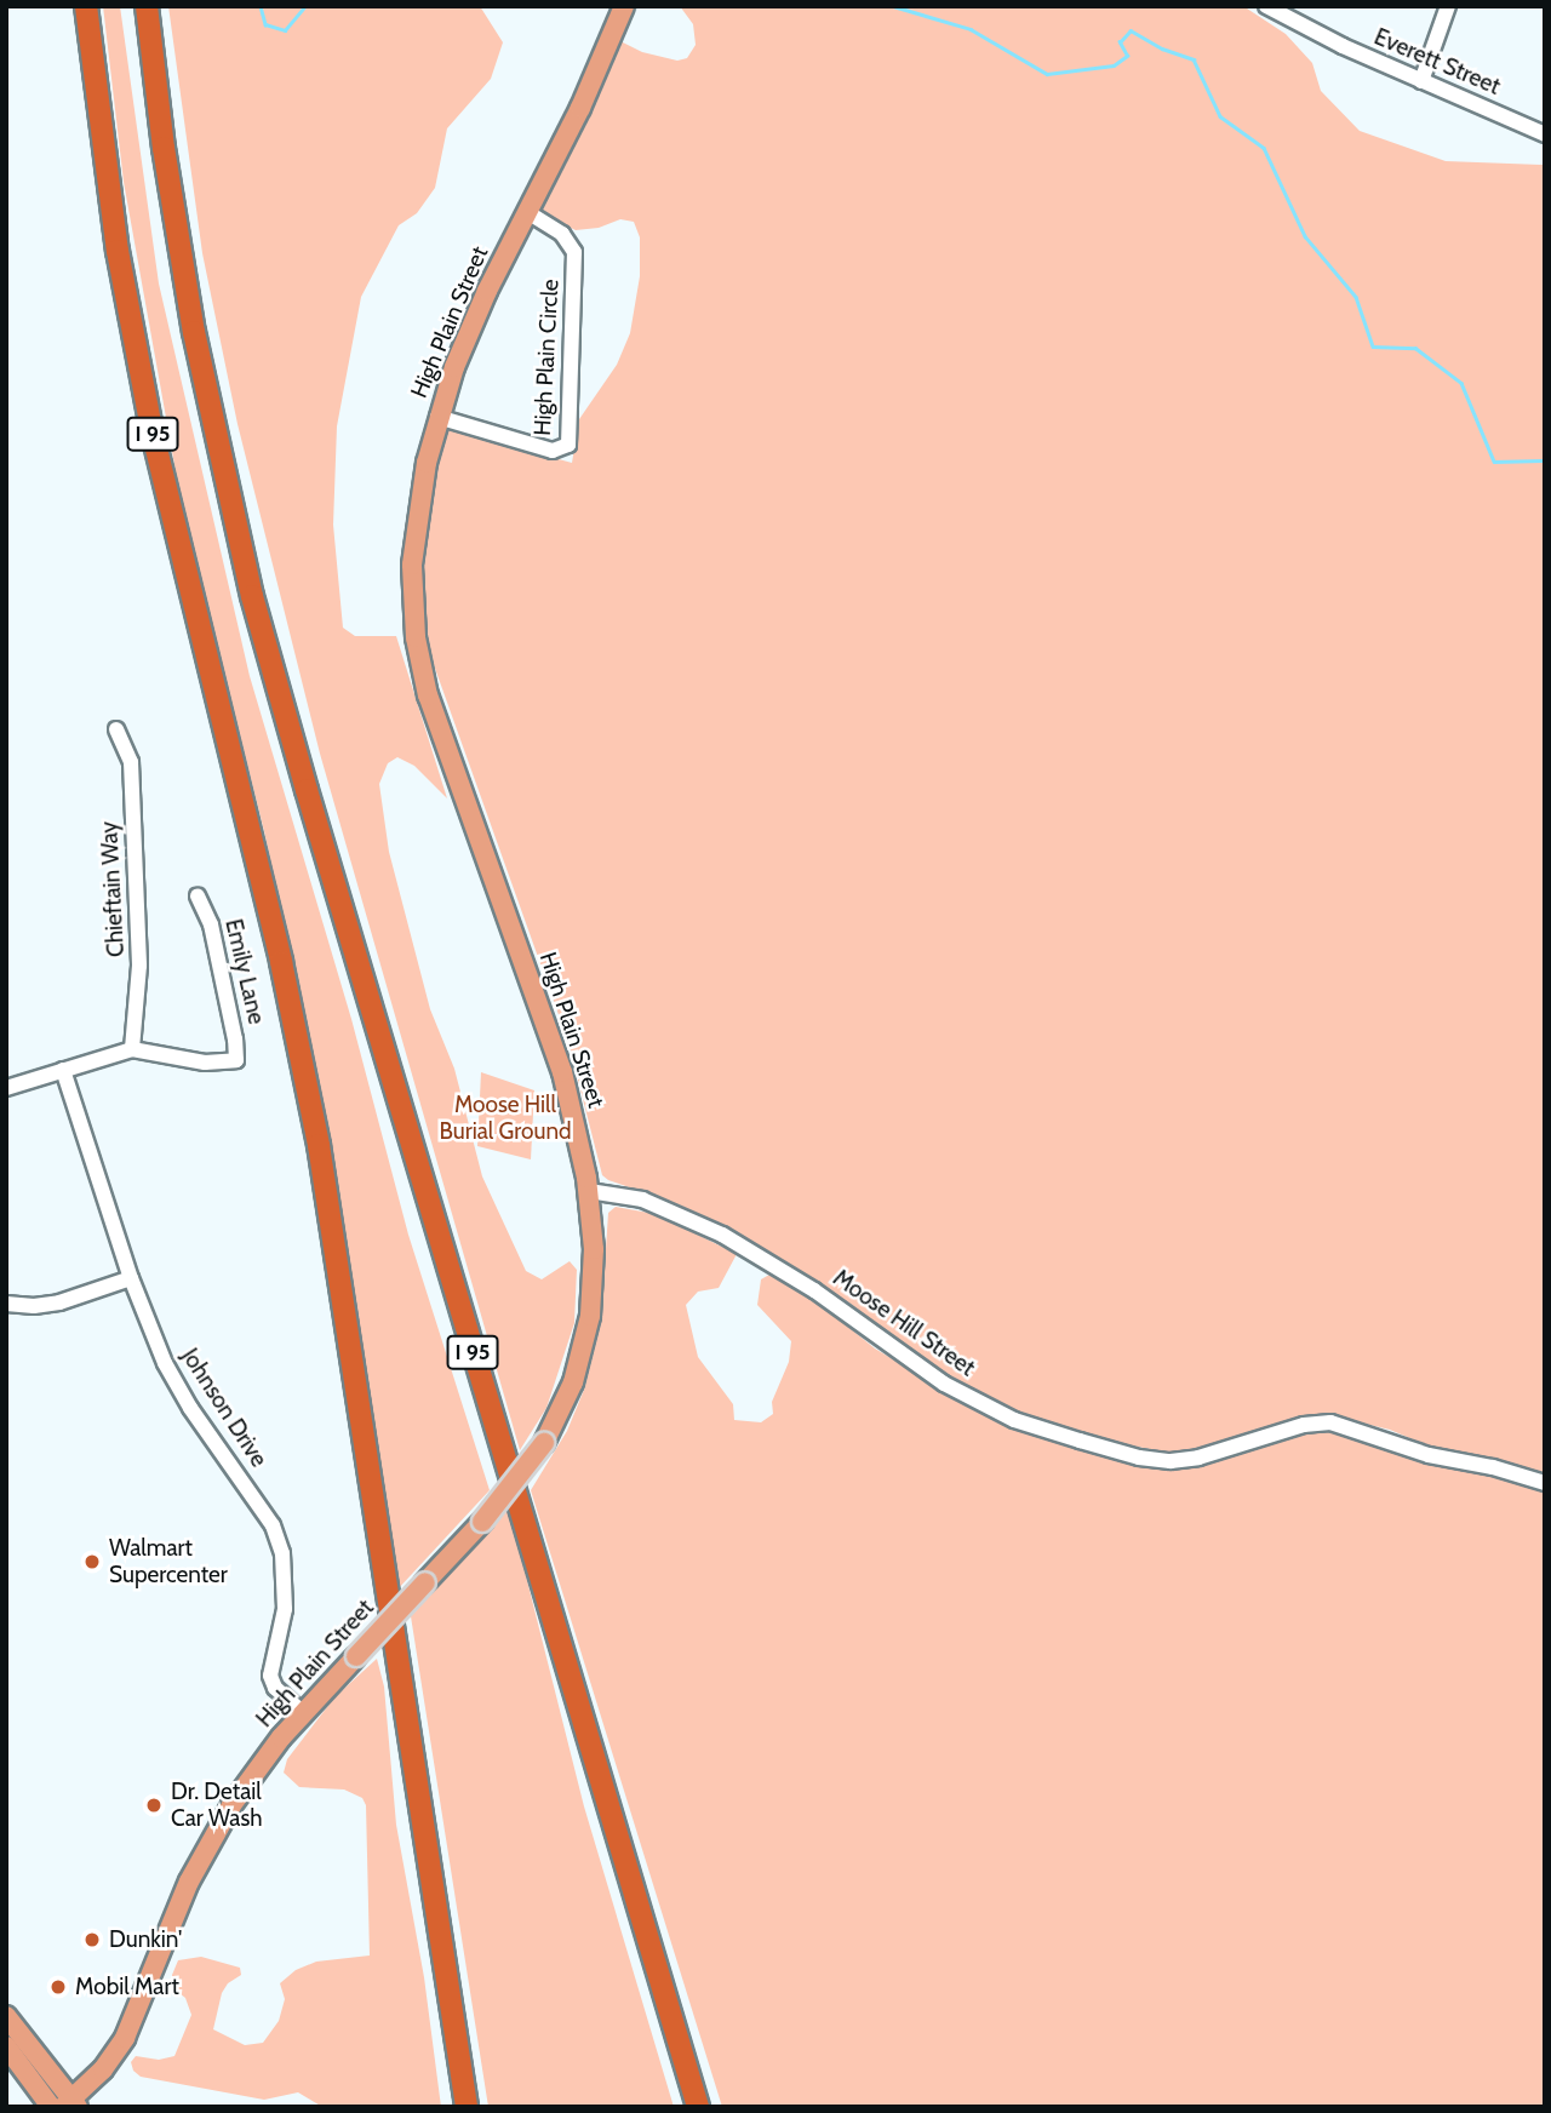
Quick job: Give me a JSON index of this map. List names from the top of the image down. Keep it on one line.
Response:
{"streets":{"highway":["I 95"],"main road":["High Plain Street"],"street":["Everett Street","High Plain Circle","Chieftain Way","Emily Lane","Moose Hill Street","Johnson Drive"]},"crossings":[["High Plain Street","High Plain Circle"],["High Plain Street","Moose Hill Street"],["High Plain Street","Johnson Drive"],["Chieftain Way","Emily Lane"]],"parks":["Moose Hill Burial Ground"],"places":["Walmart Supercenter","Dr. Detail Car Wash","Dunkin'","Mobil Mart"]}
